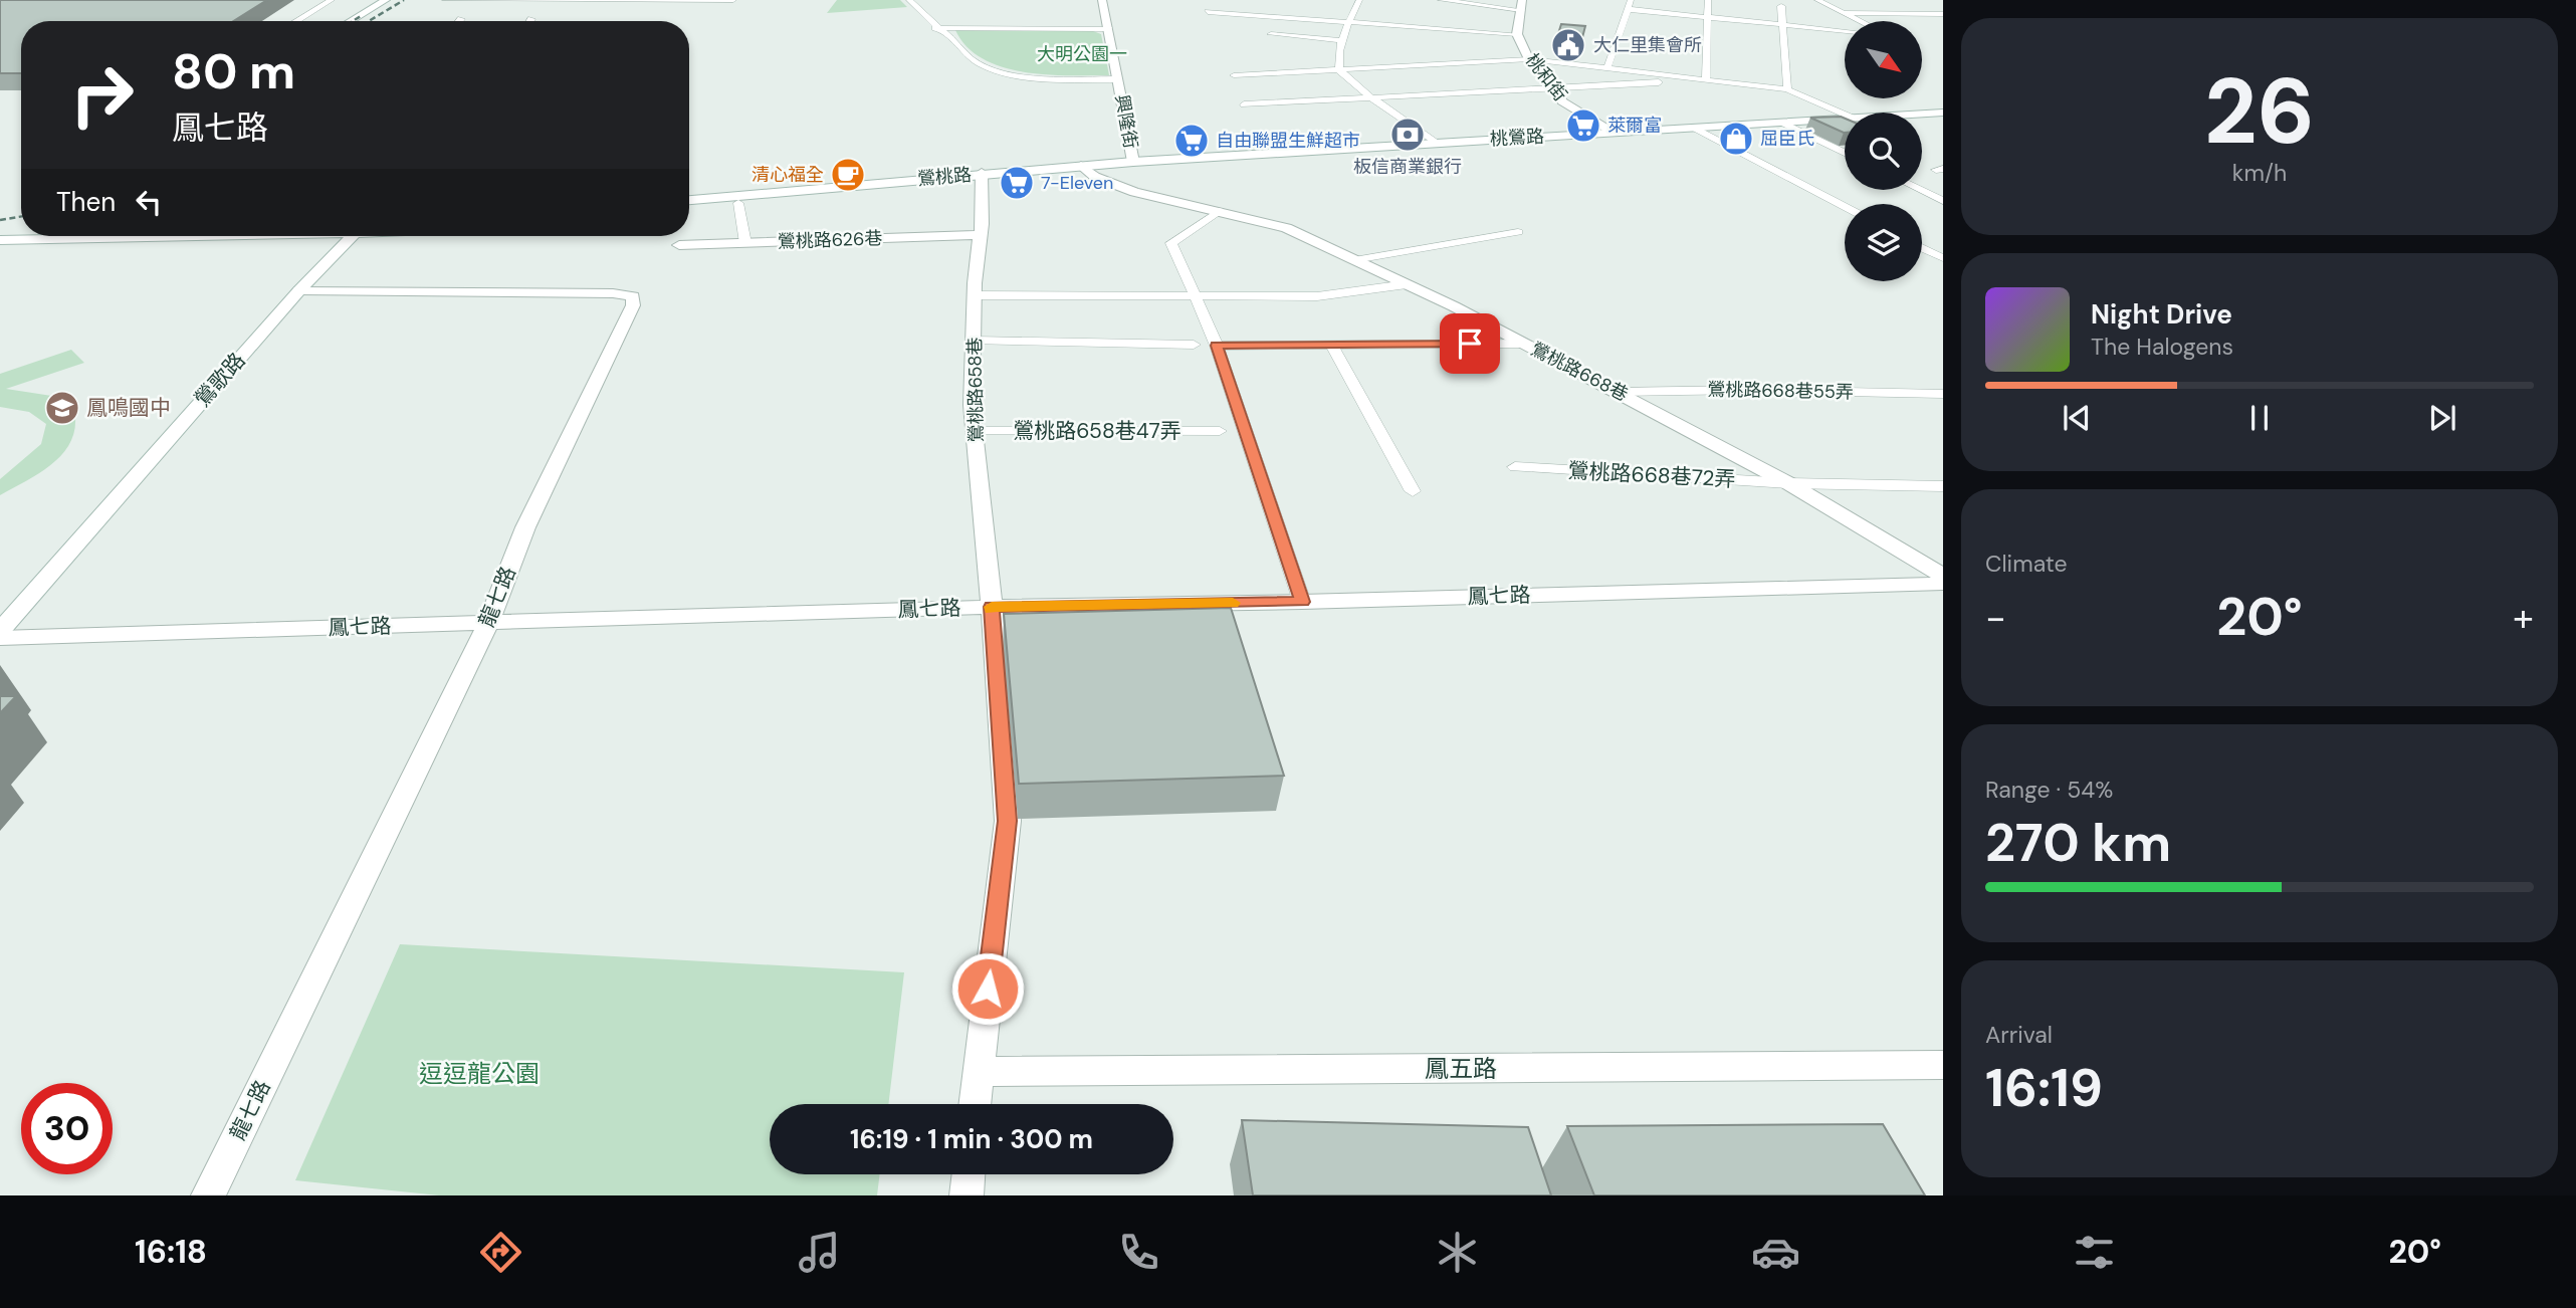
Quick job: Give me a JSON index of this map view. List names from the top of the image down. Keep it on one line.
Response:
{"streets":{"street":["桃和街","興隆街","桃鶯路","鶯桃路","鶯桃路626巷","鶯桃路668巷","鶯歌路","鶯桃路658巷","鳳七路","龍七路","鳳五路"],"lane":["鶯桃路668巷55弄","鶯桃路658巷47弄","鶯桃路668巷72弄"]},"crossings":[["桃和街","桃鶯路"],["興隆街","桃鶯路"],["興隆街","鶯桃路"],["桃鶯路","鶯桃路"],["鶯桃路","鶯桃路668巷"],["鶯桃路","鶯桃路658巷"],["鶯桃路626巷","鶯桃路658巷"],["鶯桃路668巷","鶯桃路668巷55弄"],["鶯桃路668巷","鶯桃路668巷72弄"],["鶯歌路","龍七路"],["鶯桃路658巷","鶯桃路658巷47弄"],["鶯桃路658巷","鳳七路"],["鶯桃路658巷","鳳五路"],["鳳七路","龍七路"]],"parks":["大明公園一","逗逗龍公園"],"places":{"public building":["大仁里集會所"],"supermarket":["萊爾富","自由聯盟生鮮超市","7-Eleven"],"bank":["板信商業銀行"],"shop":["屈臣氏"],"cafe":["清心福全"],"school or university":["鳳鳴國中"]},"north":"bottom right","page":{"tile":[["26","km/h"],"Climate",["Range · 54%","270 km"],["Arrival","16:19"]],"turn":["80 m","鳳七路"],"then":"Then","song":["Night Drive","The Halogens"],"heat":["−","20°","+"],"limit":"30","trip":"16:19 · 1 min · 300 m","tabs":["16:18","20°"]}}
